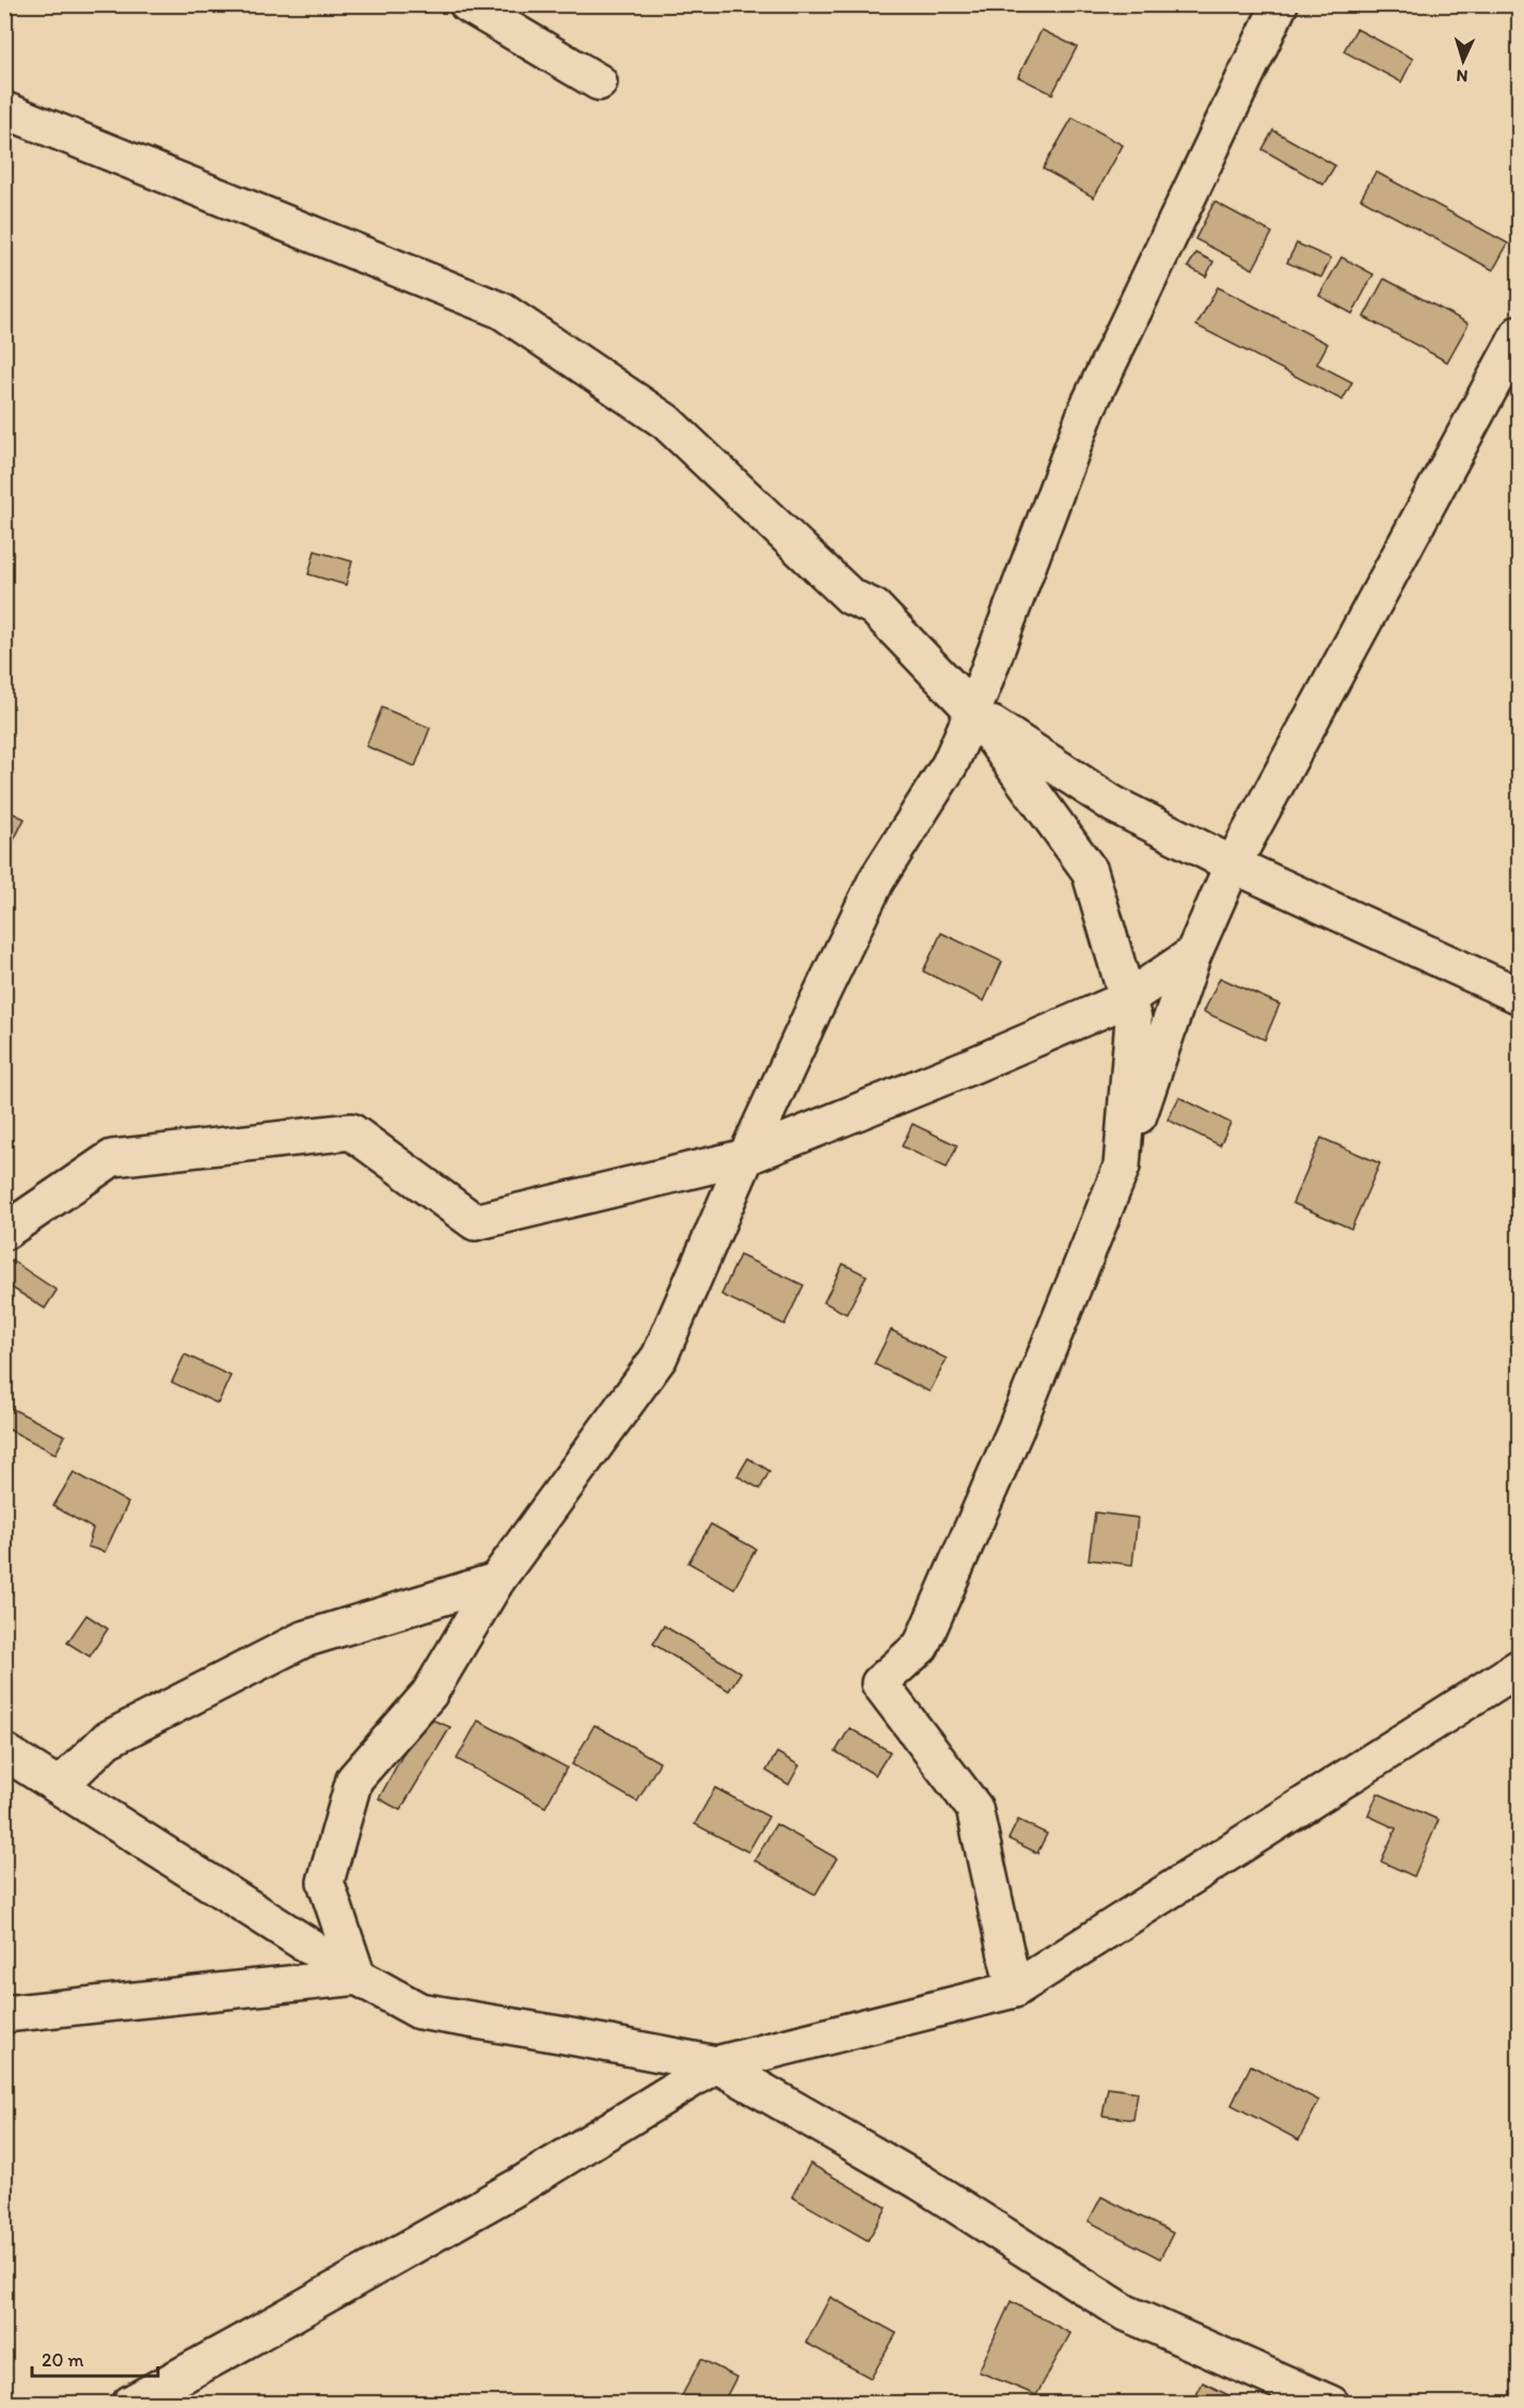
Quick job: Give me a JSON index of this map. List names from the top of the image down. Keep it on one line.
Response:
{"scale_bar":"20 m","north":"bottom"}
